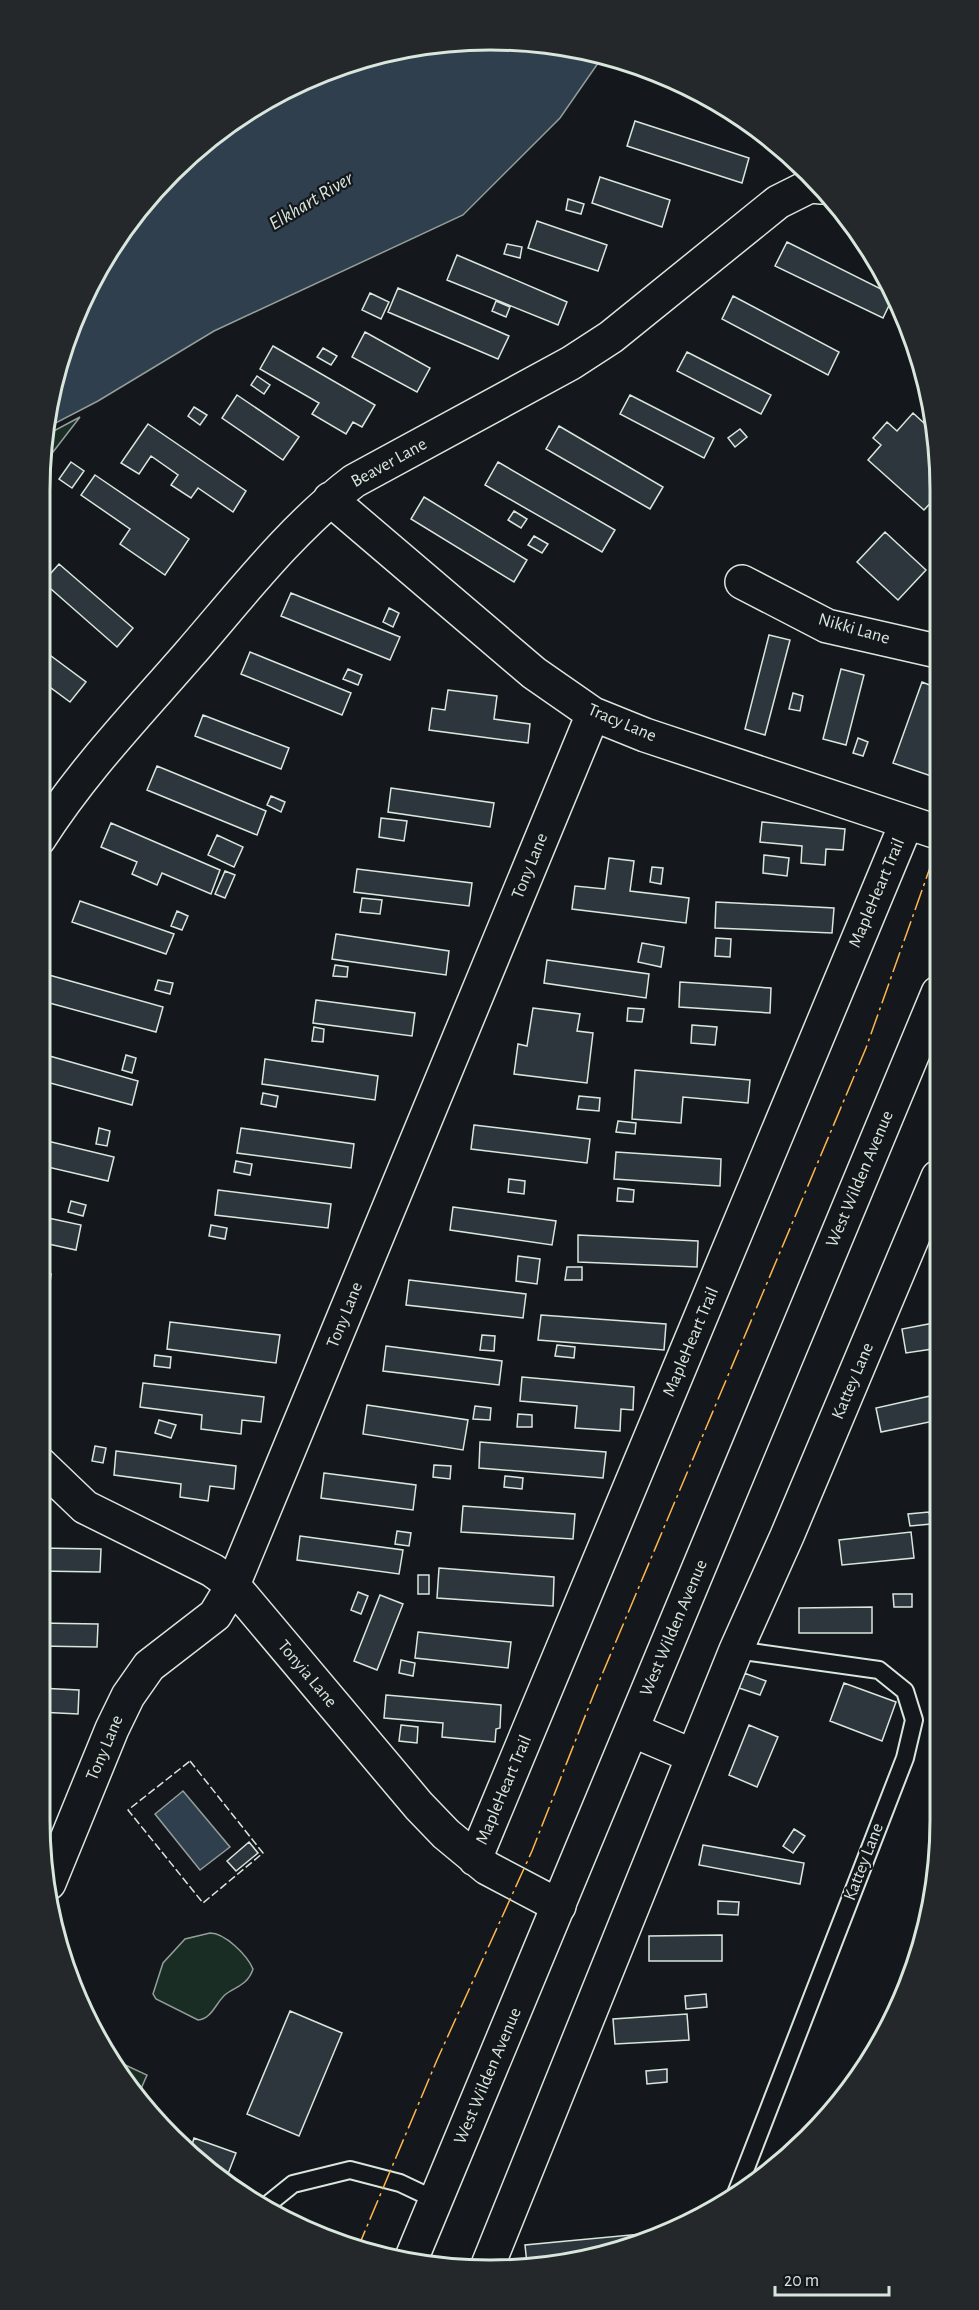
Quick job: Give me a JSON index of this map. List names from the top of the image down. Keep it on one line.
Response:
{"streets":{"street":["Beaver Lane","Nikki Lane","Tracy Lane","Tony Lane","MapleHeart Trail","West Wilden Avenue","Kattey Lane","Tonyia Lane"]},"crossings":[["Beaver Lane","Tracy Lane"],["Tracy Lane","Tony Lane"],["Tracy Lane","MapleHeart Trail"],["Tony Lane","Tonyia Lane"],["MapleHeart Trail","Tonyia Lane"],["West Wilden Avenue","Tonyia Lane"]],"water":["Elkhart River"],"scale_bar":"20 m"}
